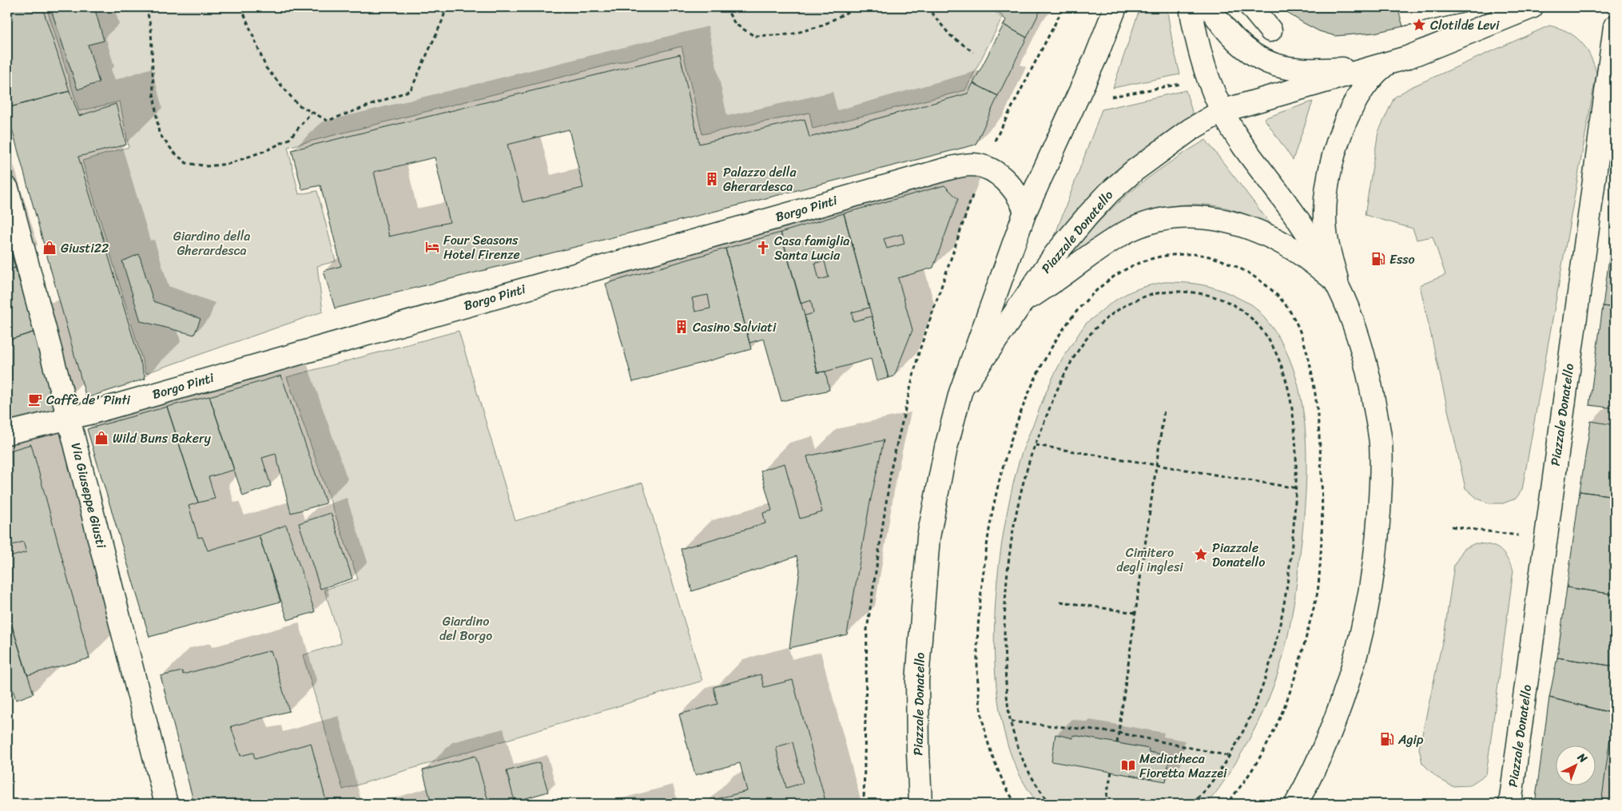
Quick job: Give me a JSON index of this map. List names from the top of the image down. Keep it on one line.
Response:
{"streets":{"street":["Borgo Pinti","Piazzale Donatello","Via Giuseppe Giusti"]},"crossings":[["Borgo Pinti","Via Giuseppe Giusti"]],"parks":["Giardino della Gherardesca","Cimitero degli inglesi","Giardino del Borgo"],"places":{"place":["Clotilde Levi","Piazzale Donatello"],"building":["Palazzo della Gherardesca","Casino Salviati"],"hotel":["Four Seasons Hotel Firenze"],"shop":["Giusti22","Wild Buns Bakery"],"church":["Casa famiglia Santa Lucia"],"fuel station":["Esso","Agip"],"cafe":["Caffè de' Pinti"],"library":["Mediatheca Fioretta Mazzei"]},"north":"top right"}
